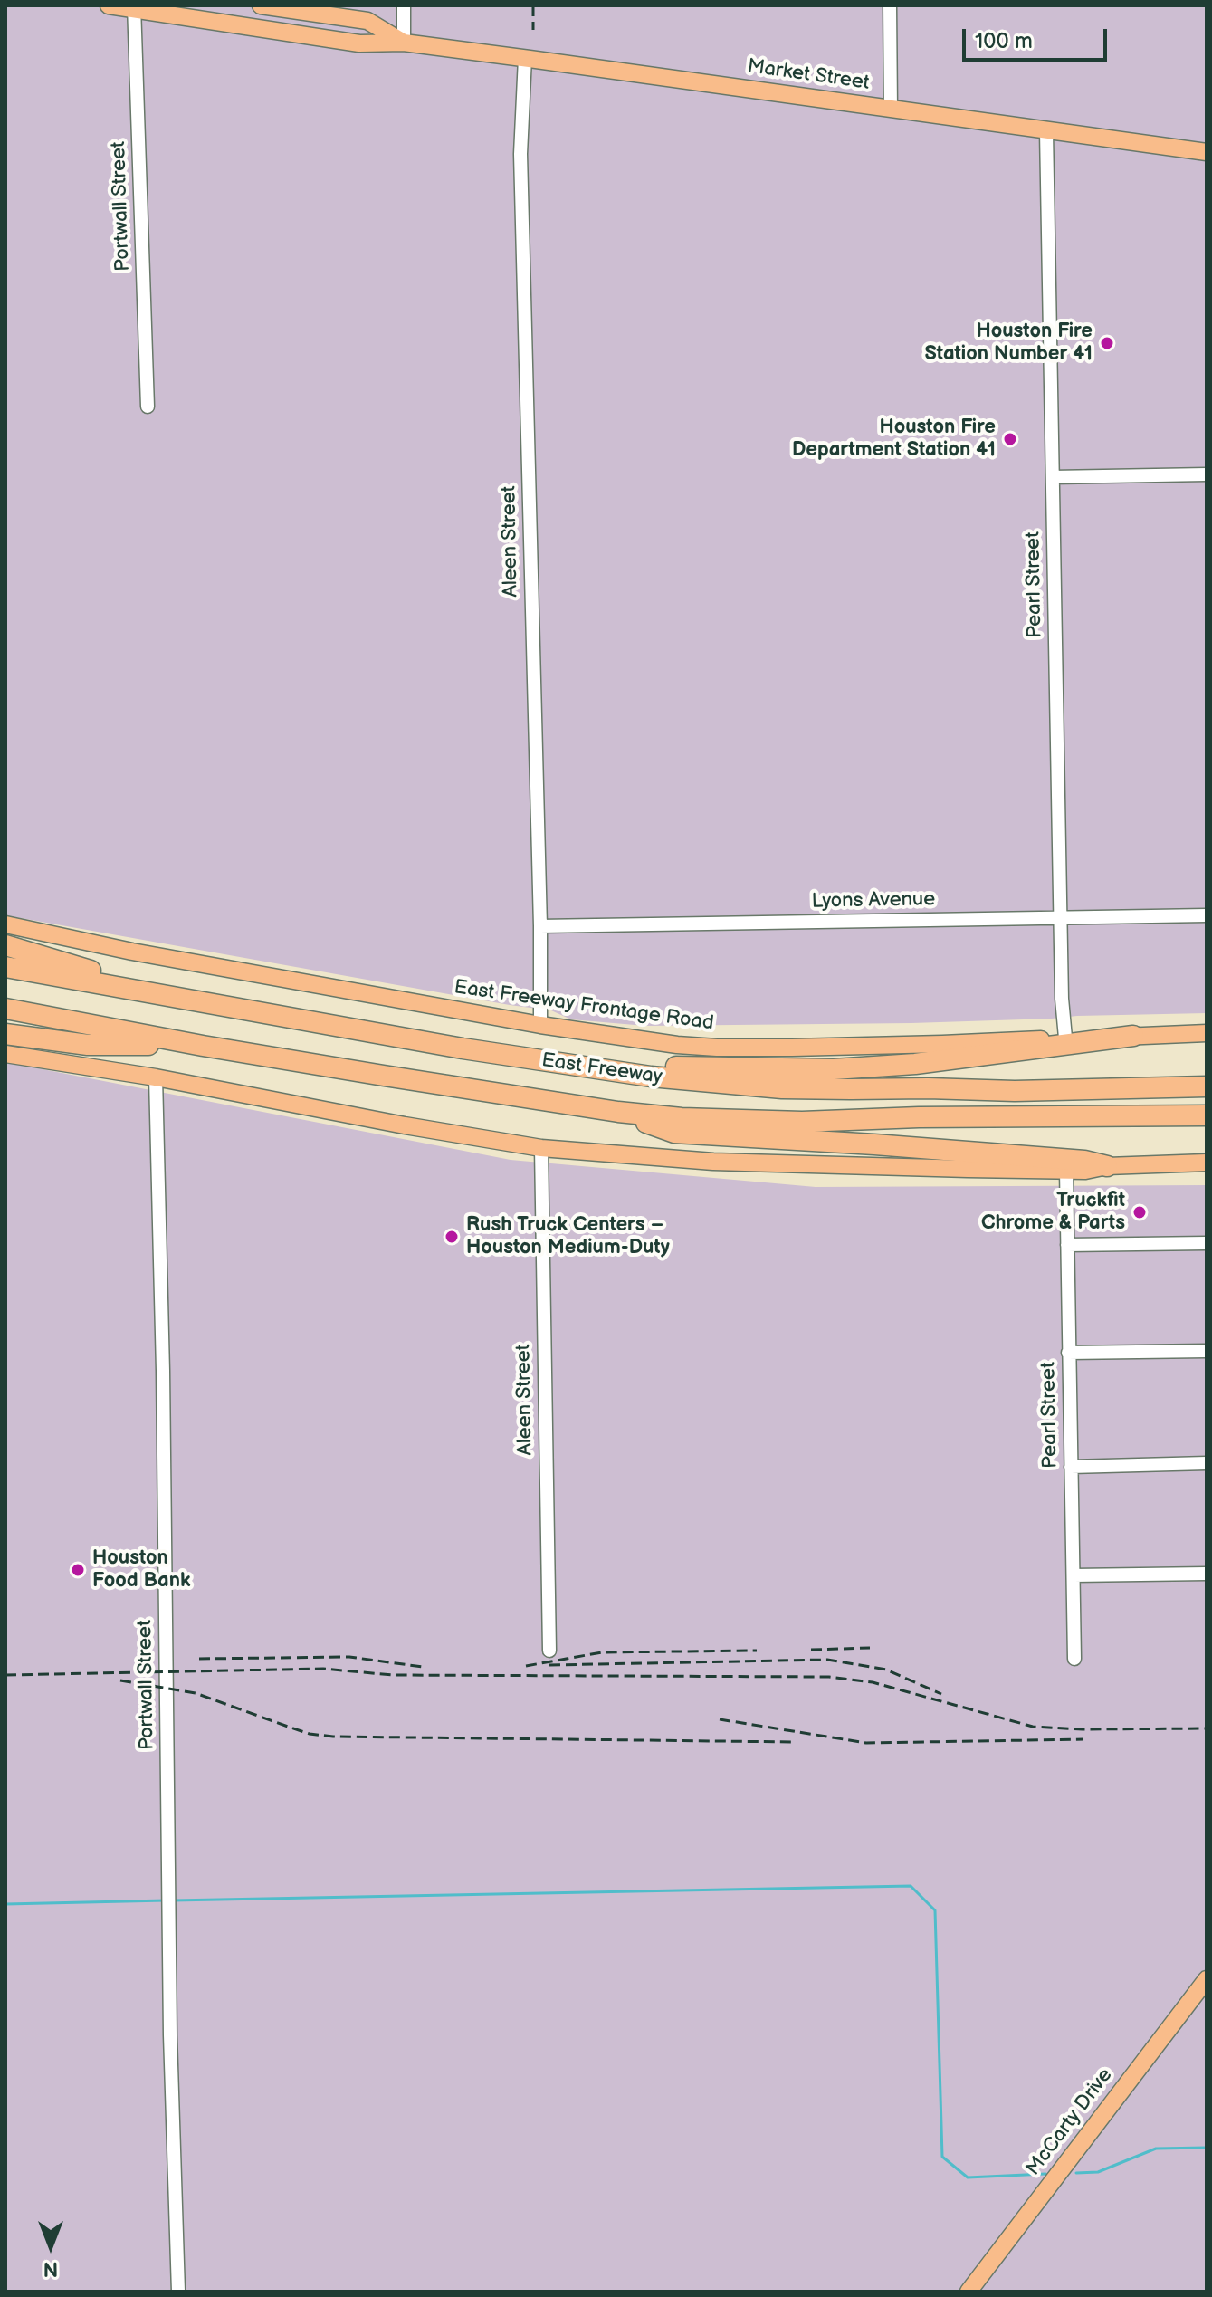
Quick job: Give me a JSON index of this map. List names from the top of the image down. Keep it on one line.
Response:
{"streets":{"highway":["East Freeway"],"main road":["Market Street","East Freeway Frontage Road","McCarty Drive"],"street":["Portwall Street","Aleen Street","Pearl Street","Lyons Avenue"]},"crossings":[["Market Street","Portwall Street"],["Market Street","Aleen Street"],["Market Street","Pearl Street"],["Aleen Street","Lyons Avenue"],["Aleen Street","East Freeway Frontage Road"],["Pearl Street","Lyons Avenue"],["Pearl Street","East Freeway Frontage Road"]],"places":["Houston Fire Station Number 41","Houston Fire Department Station 41","Truckfit Chrome & Parts","Rush Truck Centers – Houston Medium-Duty","Houston Food Bank"],"scale_bar":"100 m","north":"bottom"}
